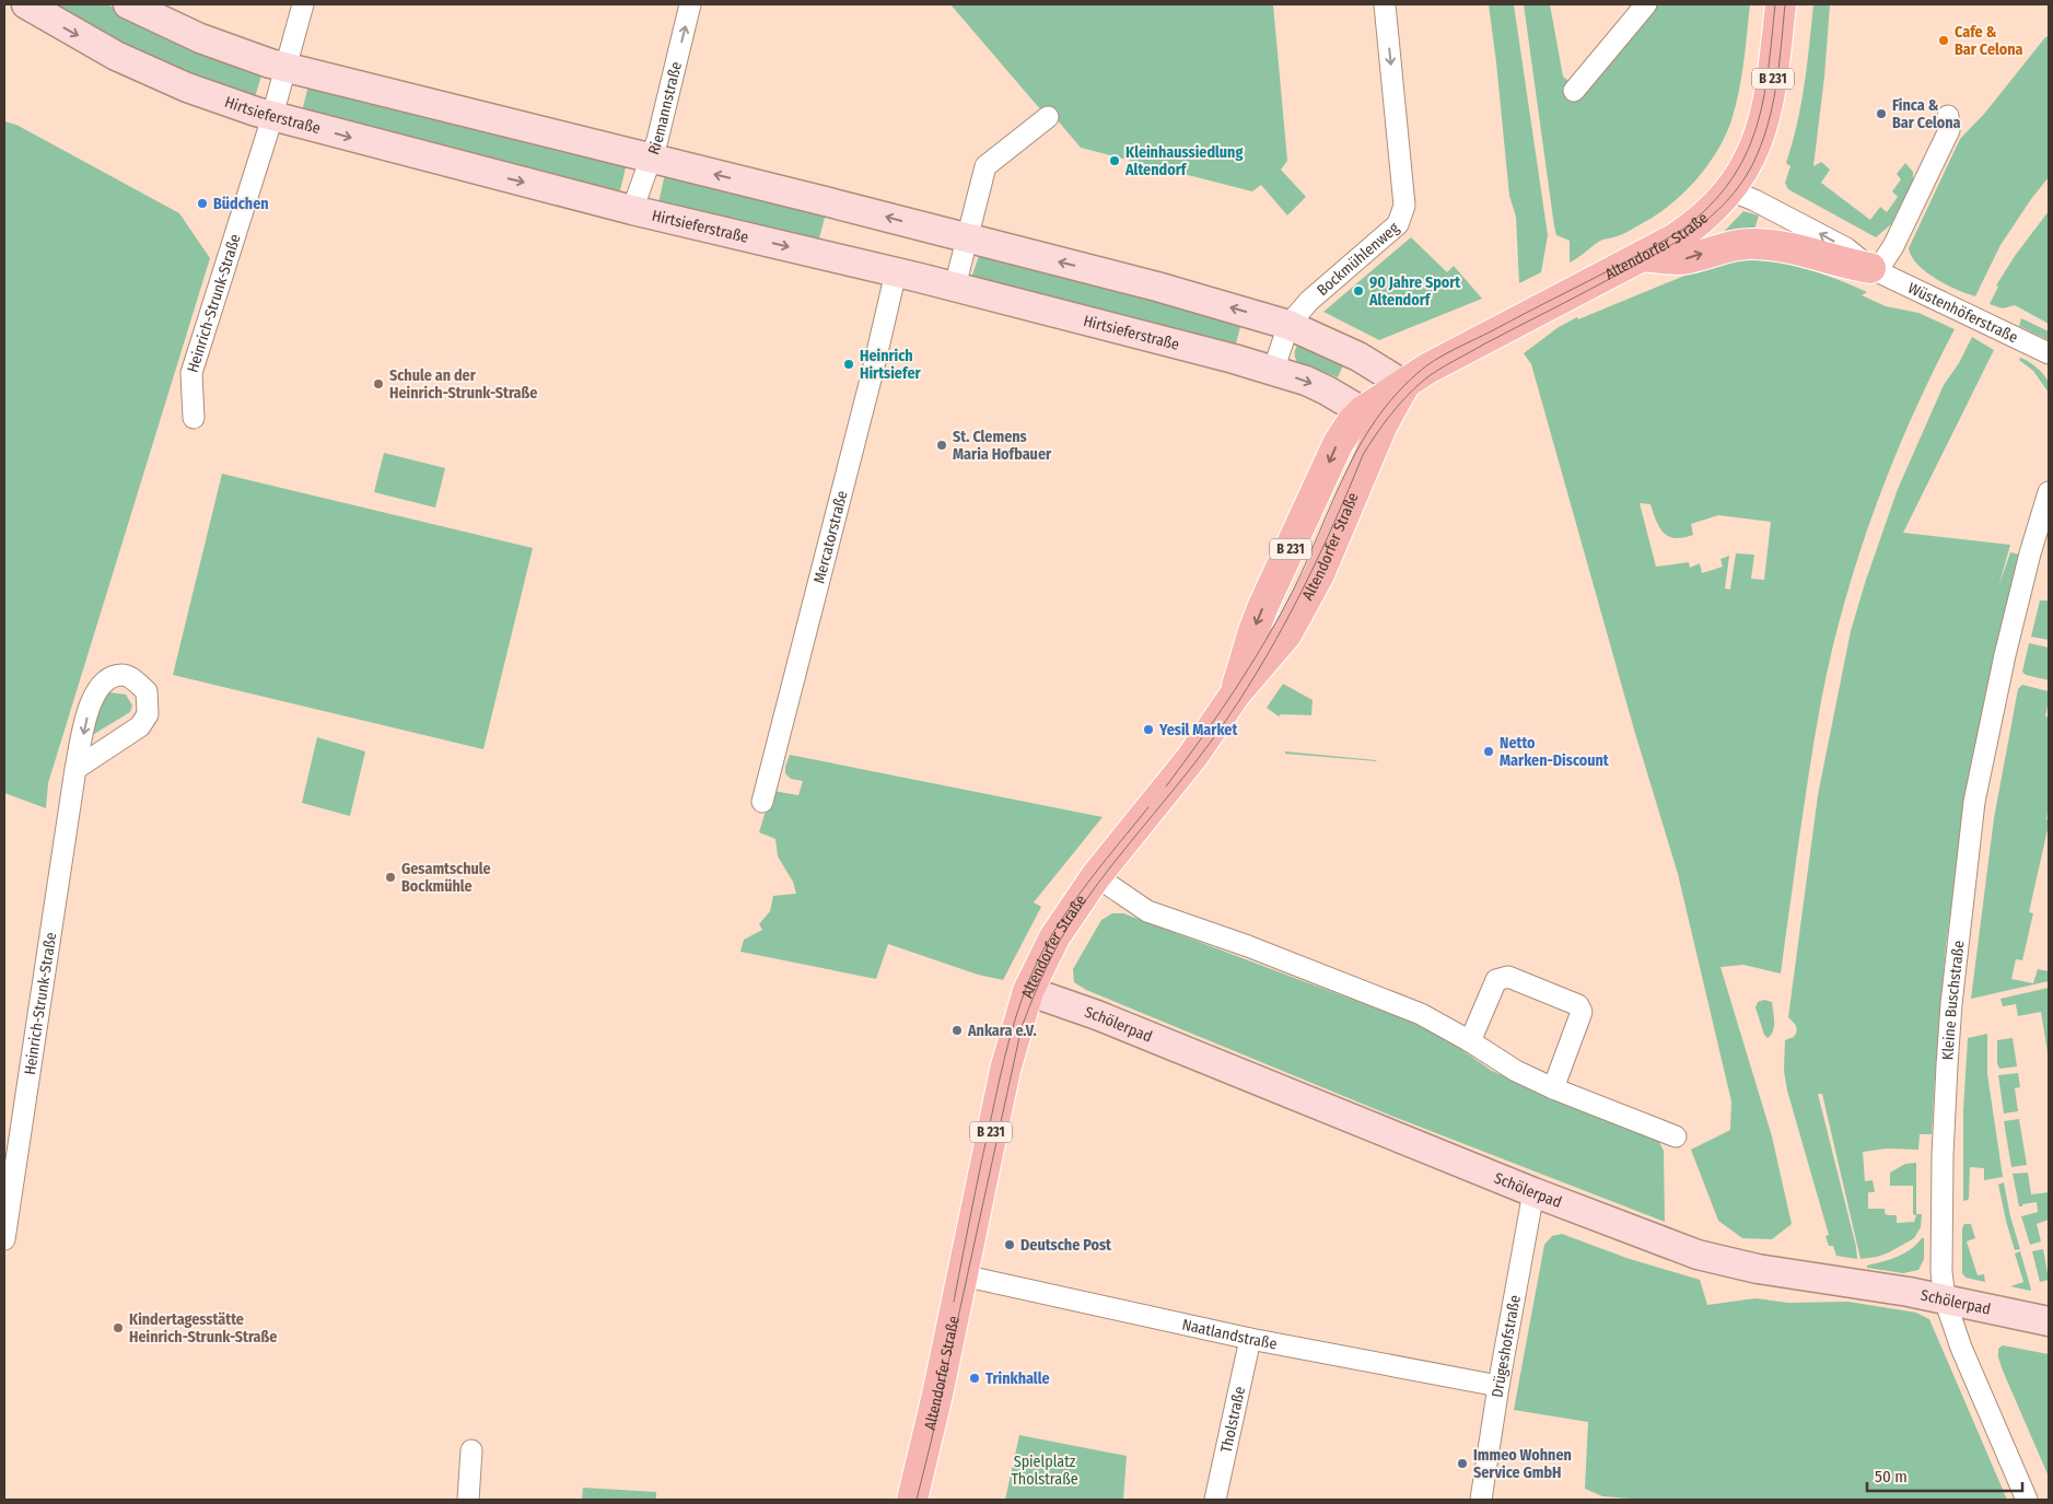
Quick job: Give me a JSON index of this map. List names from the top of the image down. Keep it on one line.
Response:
{"streets":{"main road":["B 231","Hirtsieferstraße","Altendorfer Straße","Schölerpad"],"street":["Riemannstraße","Bockmühlenweg","Heinrich-Strunk-Straße","Wüstenhöferstraße","Mercatorstraße","Kleine Buschstraße","Naatlandstraße","Drügeshofstraße","Tholstraße"]},"crossings":[["Riemannstraße","Hirtsieferstraße"],["Hirtsieferstraße","Altendorfer Straße"],["Hirtsieferstraße","Bockmühlenweg"],["Hirtsieferstraße","Heinrich-Strunk-Straße"],["Hirtsieferstraße","Mercatorstraße"],["Altendorfer Straße","Wüstenhöferstraße"],["Altendorfer Straße","Schölerpad"],["Altendorfer Straße","Naatlandstraße"],["Kleine Buschstraße","Schölerpad"],["Schölerpad","Drügeshofstraße"],["Naatlandstraße","Drügeshofstraße"],["Naatlandstraße","Tholstraße"]],"one_way":["Riemannstraße","Bockmühlenweg","Wüstenhöferstraße"],"parks":["Spielplatz Tholstraße"],"places":["Cafe & Bar Celona","Finca & Bar Celona","Kleinhaussiedlung Altendorf","Büdchen","90 Jahre Sport Altendorf","Heinrich Hirtsiefer","Schule an der Heinrich-Strunk-Straße","St. Clemens Maria Hofbauer","Yesil Market","Netto Marken-Discount","Gesamtschule Bockmühle","Ankara e.V.","Deutsche Post","Kindertagesstätte Heinrich-Strunk-Straße","Trinkhalle","Immeo Wohnen Service GmbH"],"scale_bar":"50 m"}
